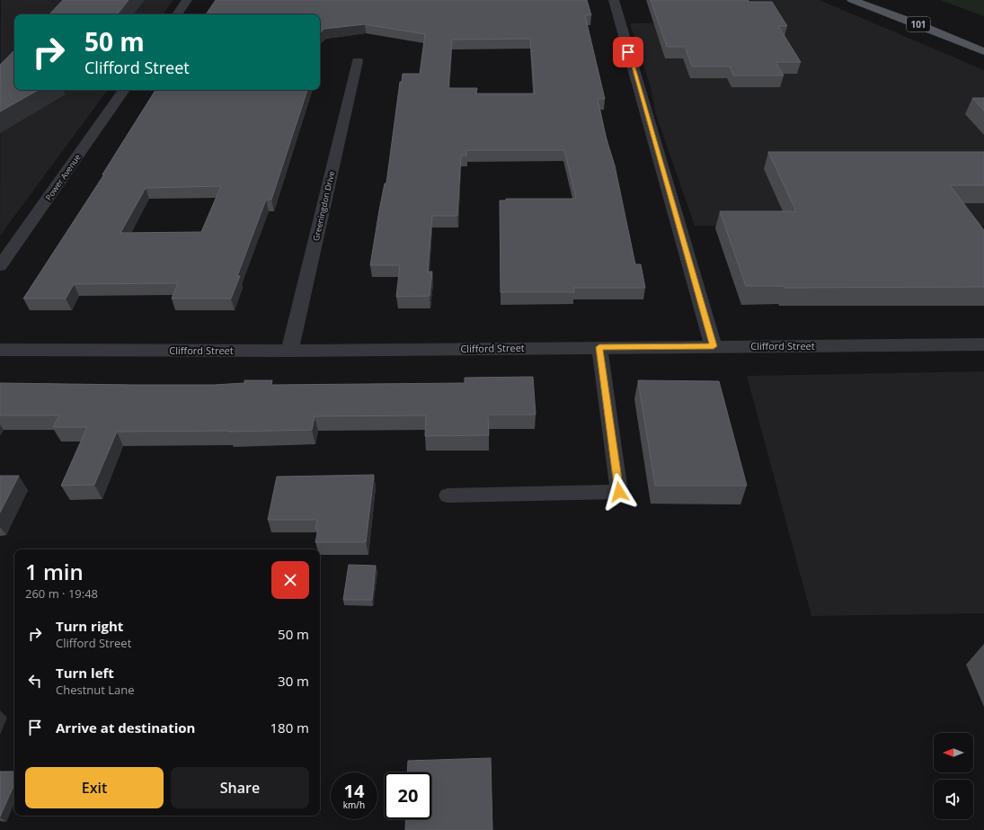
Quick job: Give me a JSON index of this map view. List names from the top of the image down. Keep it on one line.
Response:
{"streets":{"main road":["101"],"street":["Power Avenue","Greeningdon Drive","Clifford Street"]},"crossings":[["Greeningdon Drive","Clifford Street"]],"north":"left","page":{"turn":["50 m","Clifford Street"],"heading":["1 min","260 m · 19:48"],"list":[{"name":"Turn right","note":"Clifford Street","value":"50 m"},{"name":"Turn left","note":"Chestnut Lane","value":"30 m"},{"name":"Arrive at destination","value":"180 m"}],"buttons":["Exit","Share"],"speed":"14 km/h","limit":"20"}}
